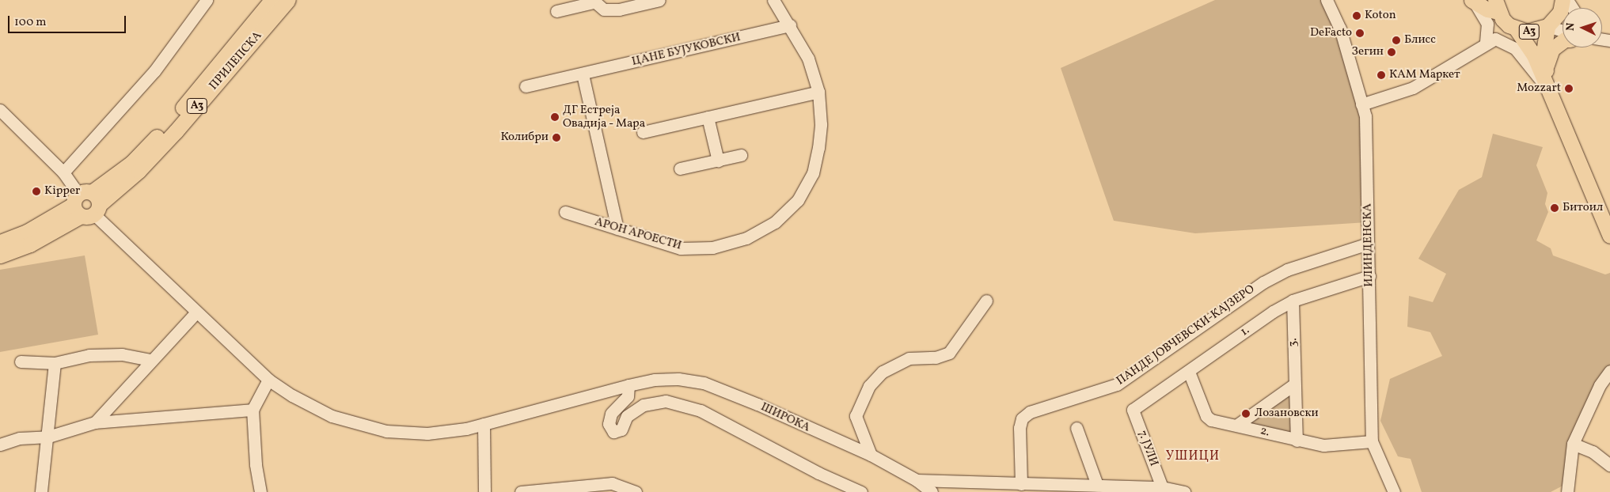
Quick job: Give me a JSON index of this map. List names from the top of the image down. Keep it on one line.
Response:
{"streets":{"main road":["A3","ПРИЛЕПСКА"],"street":["ЦАНЕ БУЈУКОВСКИ","АРОН АРОЕСТИ","ИЛИНДЕНСКА","1.","ПАНДЕ ЈОВЧЕВСКИ-КАЈЗЕРО","3.","ШИРОКА","2.","7. ЈУЛИ"]},"crossings":[["ЦАНЕ БУЈУКОВСКИ","АРОН АРОЕСТИ"],["ПРИЛЕПСКА","ШИРОКА"],["ИЛИНДЕНСКА","1."],["ИЛИНДЕНСКА","ПАНДЕ ЈОВЧЕВСКИ-КАЈЗЕРО"],["ИЛИНДЕНСКА","2."],["1.","3."],["1.","2."],["1.","7. ЈУЛИ"],["3.","2."]],"districts":["УШИЦИ"],"places":["Koton","DeFacto","Блисс","Зегин","КАМ Маркет","Mozzart","ДГ Естреја Овадија - Мара","Колибри","Kipper","Битоил","Лозановски"],"scale_bar":"100 m","north":"left"}
